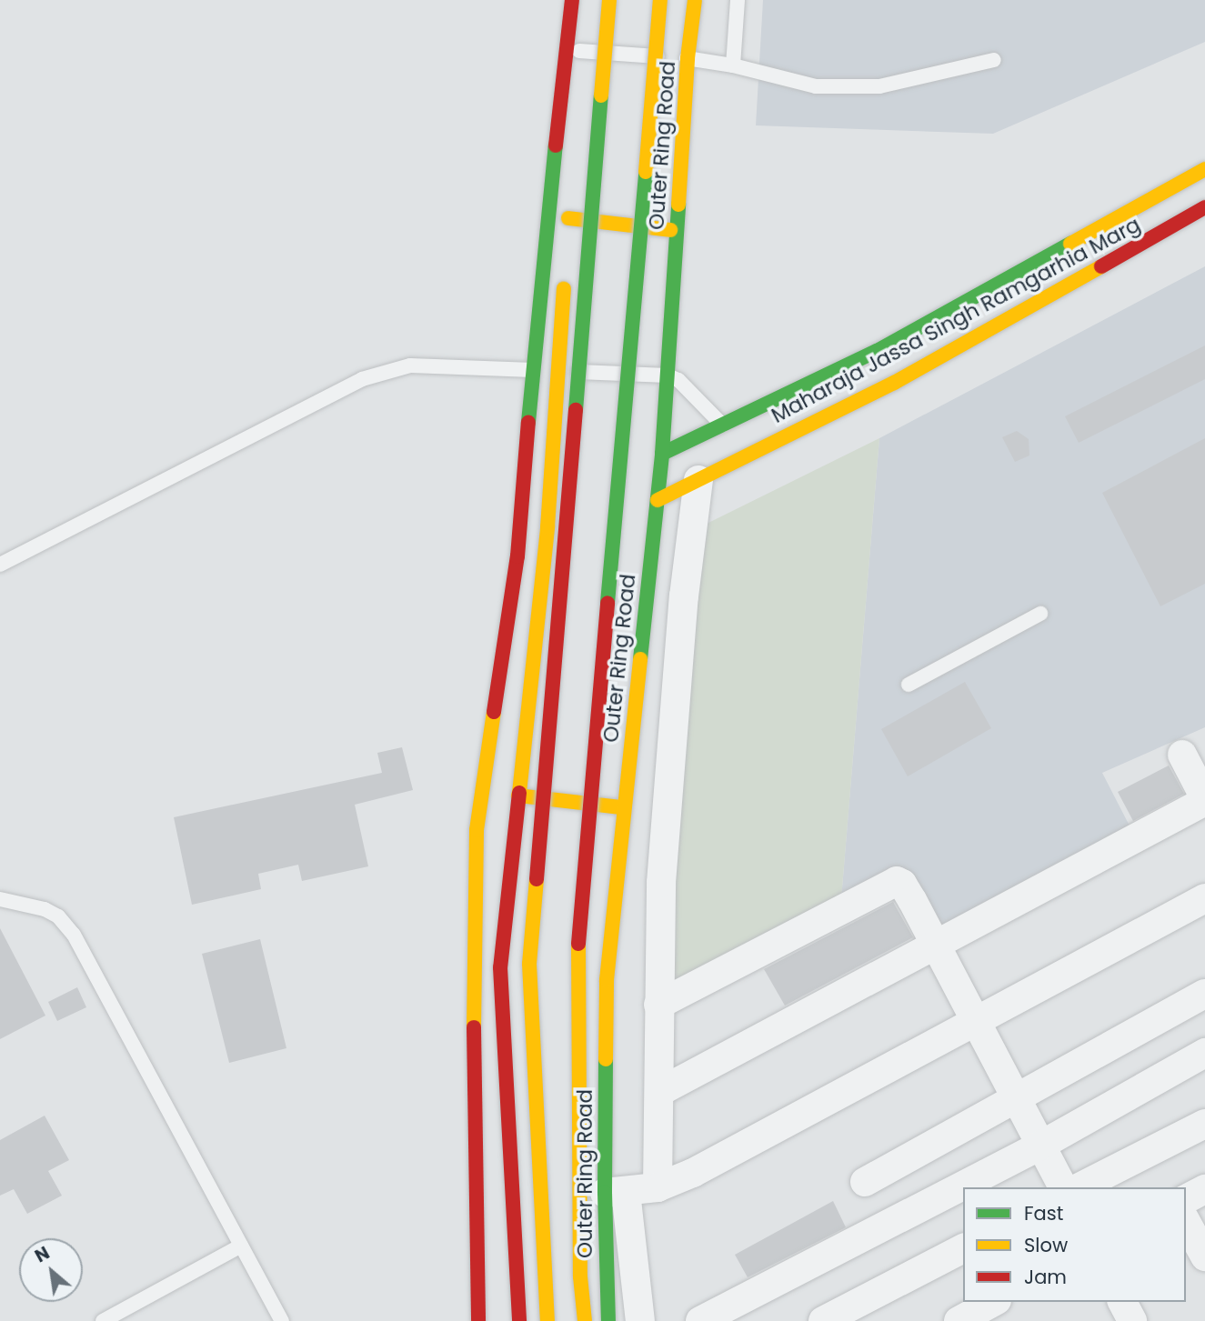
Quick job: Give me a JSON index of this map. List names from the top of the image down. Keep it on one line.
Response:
{"streets":{"street":["Outer Ring Road","Maharaja Jassa Singh Ramgarhia Marg"]},"crossings":[["Outer Ring Road","Maharaja Jassa Singh Ramgarhia Marg"]],"legend":["Fast","Slow","Jam"],"north":"top left"}
